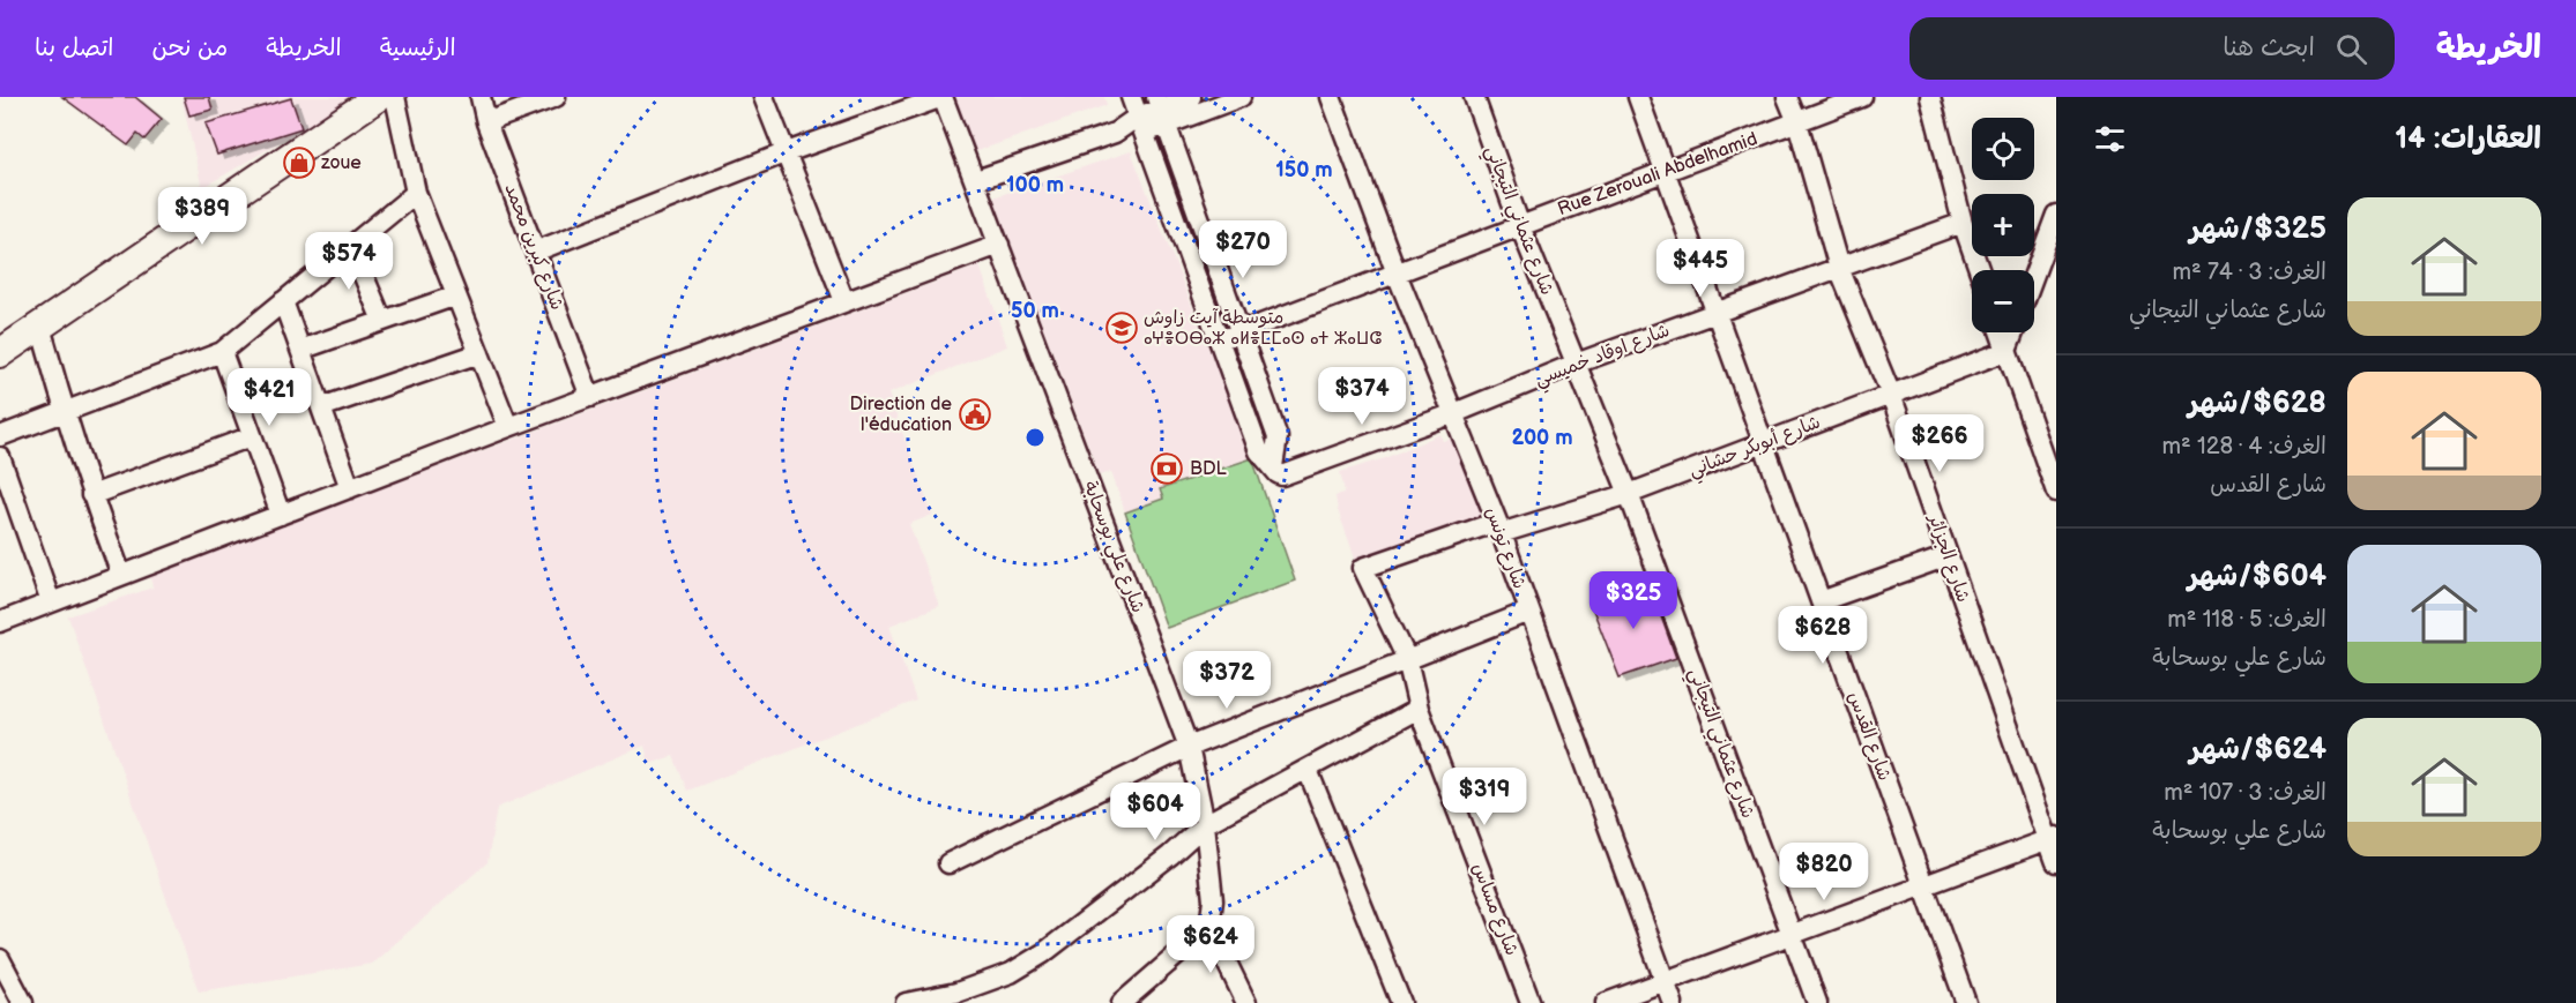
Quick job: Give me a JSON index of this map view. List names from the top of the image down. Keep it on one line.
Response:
{"streets":{"street":["Rue Zerouali Abdelhamid","شارع عثماني التيجاني","شارع كبرين محمد","شارع اوقاد خميسي","شارع أبوبكر حشاني","شارع علي بوسحابة","شارع تونس","شارع الجزائر","شارع القدس","شارع مساس"]},"crossings":[["Rue Zerouali Abdelhamid","شارع عثماني التيجاني"],["Rue Zerouali Abdelhamid","شارع تونس"],["Rue Zerouali Abdelhamid","شارع الجزائر"],["Rue Zerouali Abdelhamid","شارع القدس"],["شارع عثماني التيجاني","شارع اوقاد خميسي"],["شارع عثماني التيجاني","شارع أبوبكر حشاني"],["شارع اوقاد خميسي","شارع تونس"],["شارع اوقاد خميسي","شارع الجزائر"],["شارع اوقاد خميسي","شارع القدس"],["شارع أبوبكر حشاني","شارع تونس"],["شارع أبوبكر حشاني","شارع الجزائر"],["شارع أبوبكر حشاني","شارع القدس"],["شارع أبوبكر حشاني","شارع مساس"]],"places":{"shop":["zoue"],"school or university":["متوسطة آيت زاوش ⴰⵖⴻⵔⴱⴰⵣ ⴰⵍⴻⵎⵎⴰⵙ ⴰⵜ ⵣⴰⵡⵛ"],"public building":["Direction de l'éducation"],"bank":["BDL"]},"page":{"header":"الخريطة","search":"ابحث هنا","nav":["الرئيسية","الخريطة","من نحن","اتصل بنا"],"heading":"العقارات: 14","map_buttons":["+","−"],"list":[{"name":"$325/شهر","note":"الغرف: 3 · 74 m² · شارع عثماني التيجاني"},{"name":"$628/شهر","note":"الغرف: 4 · 128 m² · شارع القدس"},{"name":"$604/شهر","note":"الغرف: 5 · 118 m² · شارع علي بوسحابة"},{"name":"$624/شهر","note":"الغرف: 3 · 107 m² · شارع علي بوسحابة"}],"price":["$389","$270","$574","$445","$374","$421","$266","$325","$628","$372","$319","$604","$820","$624"]},"rings":["150 m","100 m","50 m","200 m"]}
